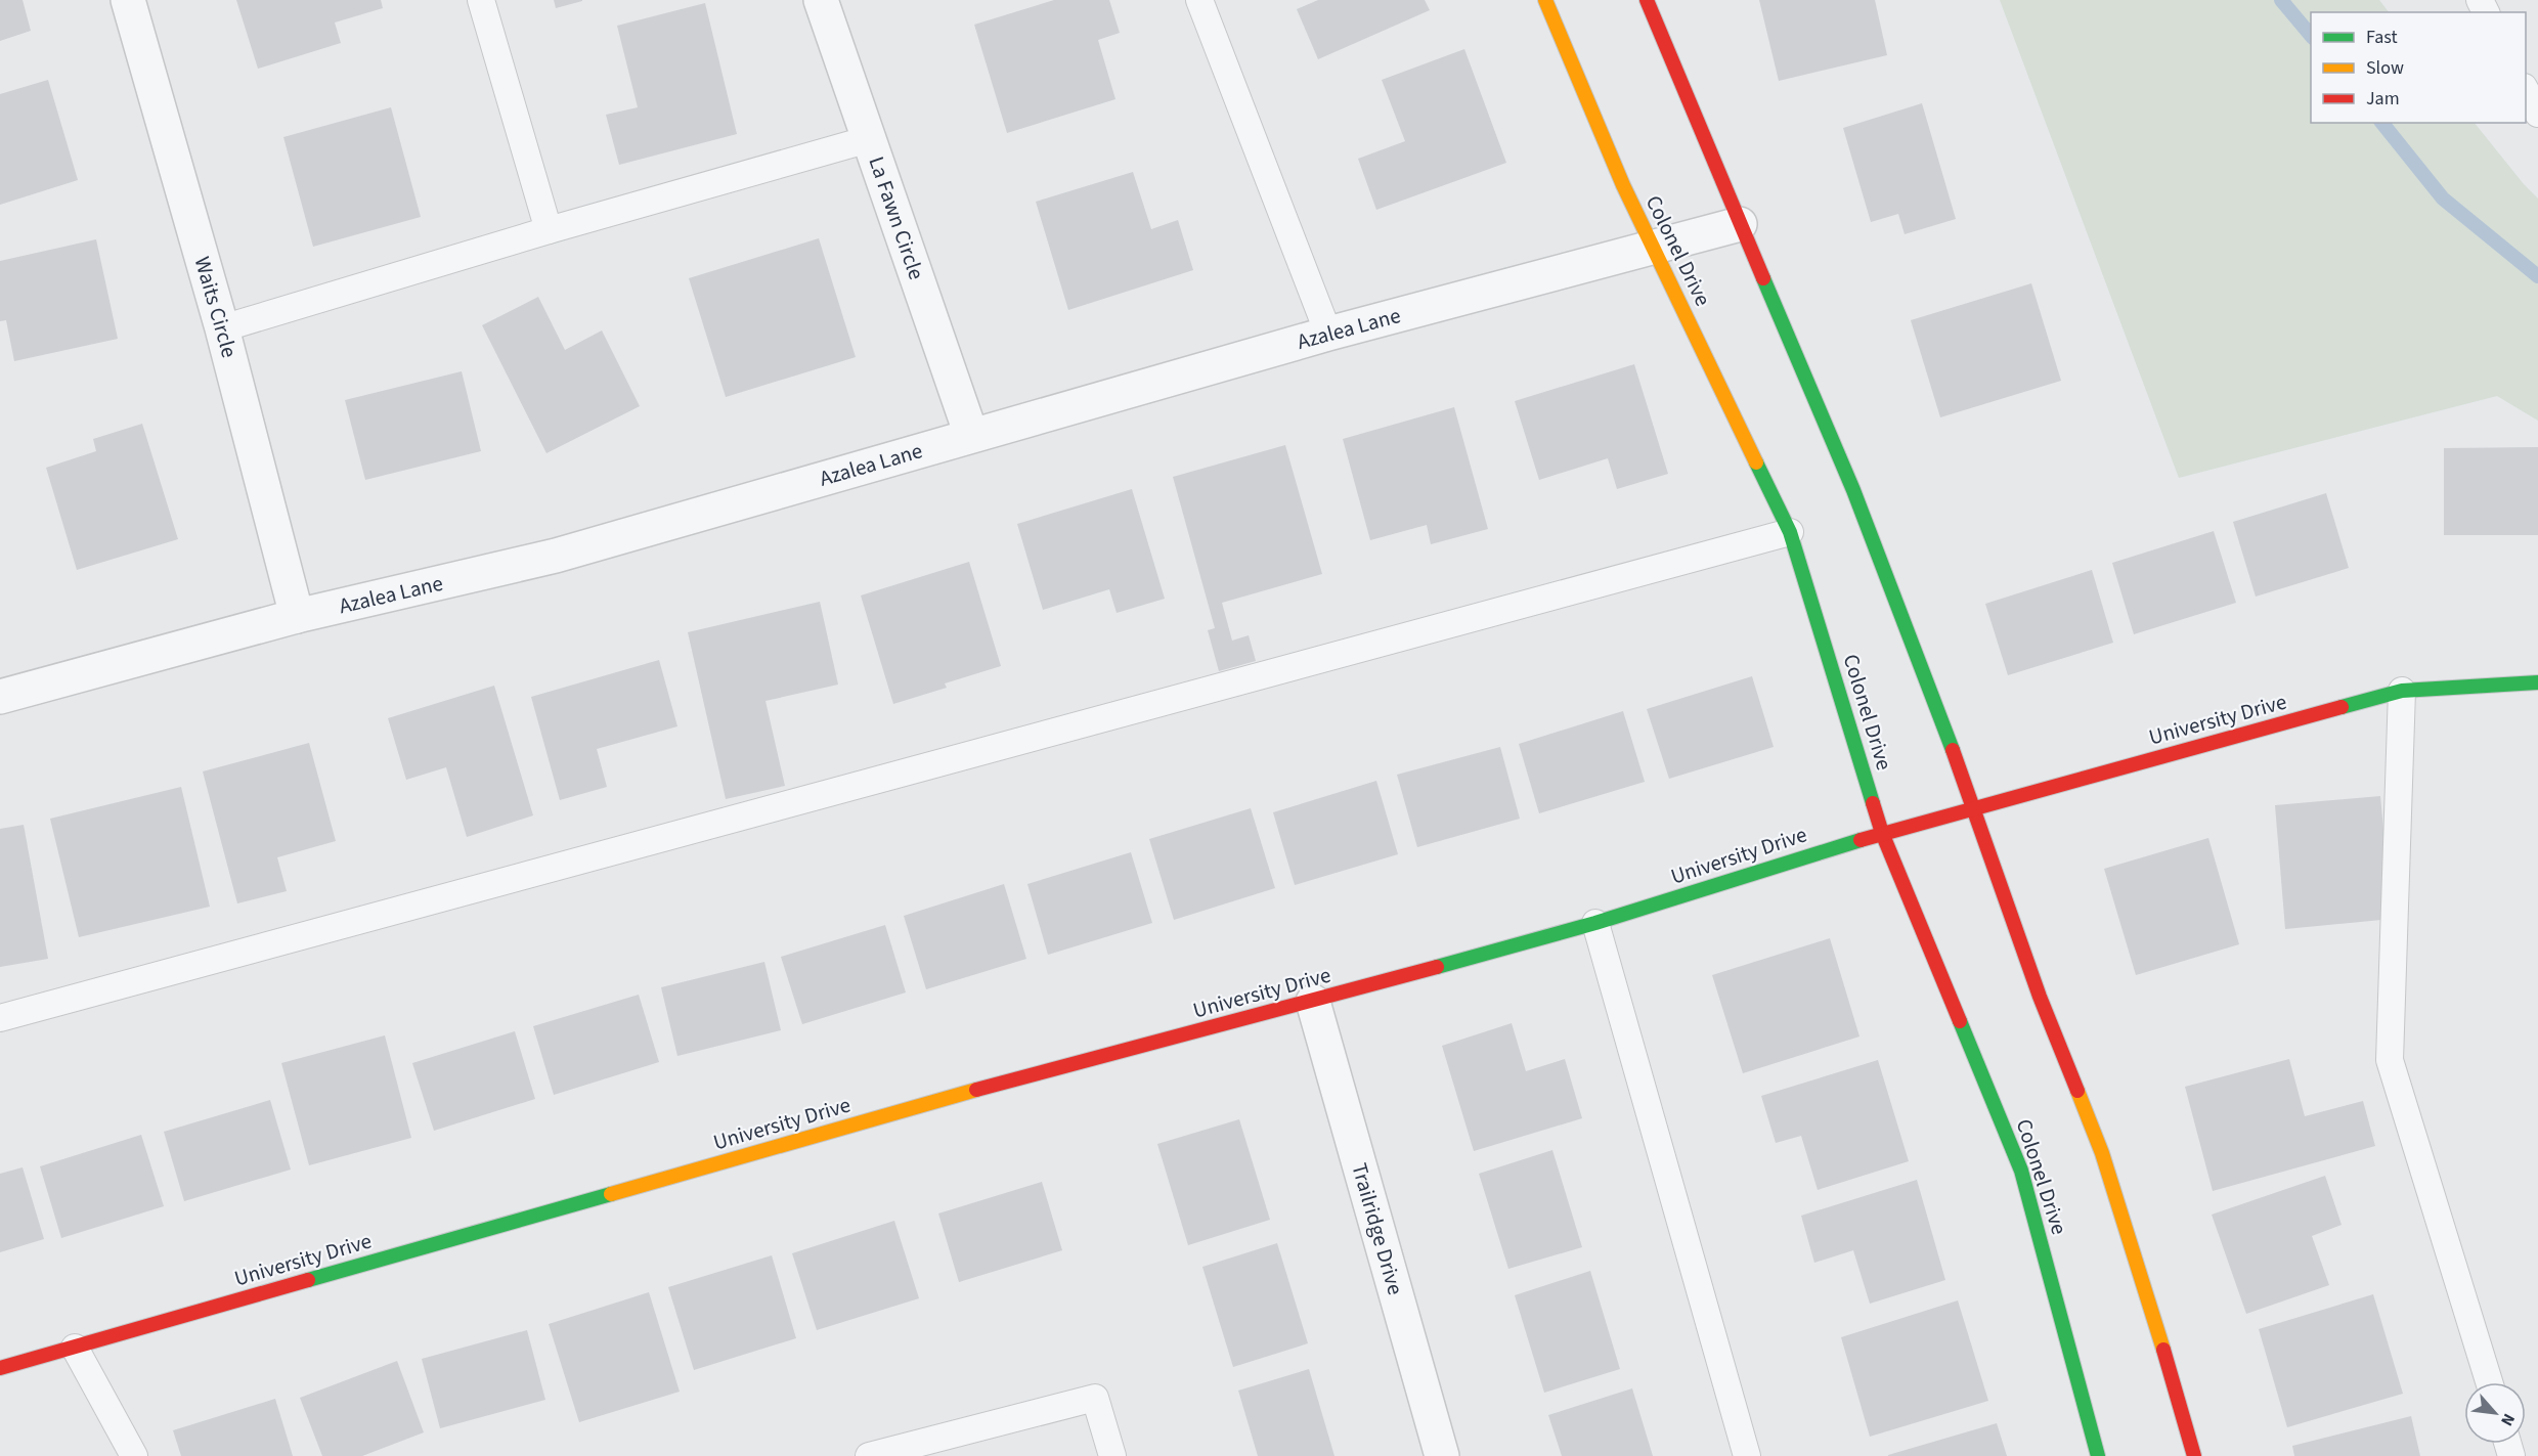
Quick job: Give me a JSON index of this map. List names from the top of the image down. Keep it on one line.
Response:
{"streets":{"street":["La Fawn Circle","Colonel Drive","Waits Circle","Azalea Lane","University Drive","Trailridge Drive"]},"crossings":[["La Fawn Circle","Azalea Lane"],["Colonel Drive","Azalea Lane"],["Colonel Drive","University Drive"],["Waits Circle","Azalea Lane"],["University Drive","Trailridge Drive"]],"legend":["Fast","Slow","Jam"],"north":"bottom right"}
